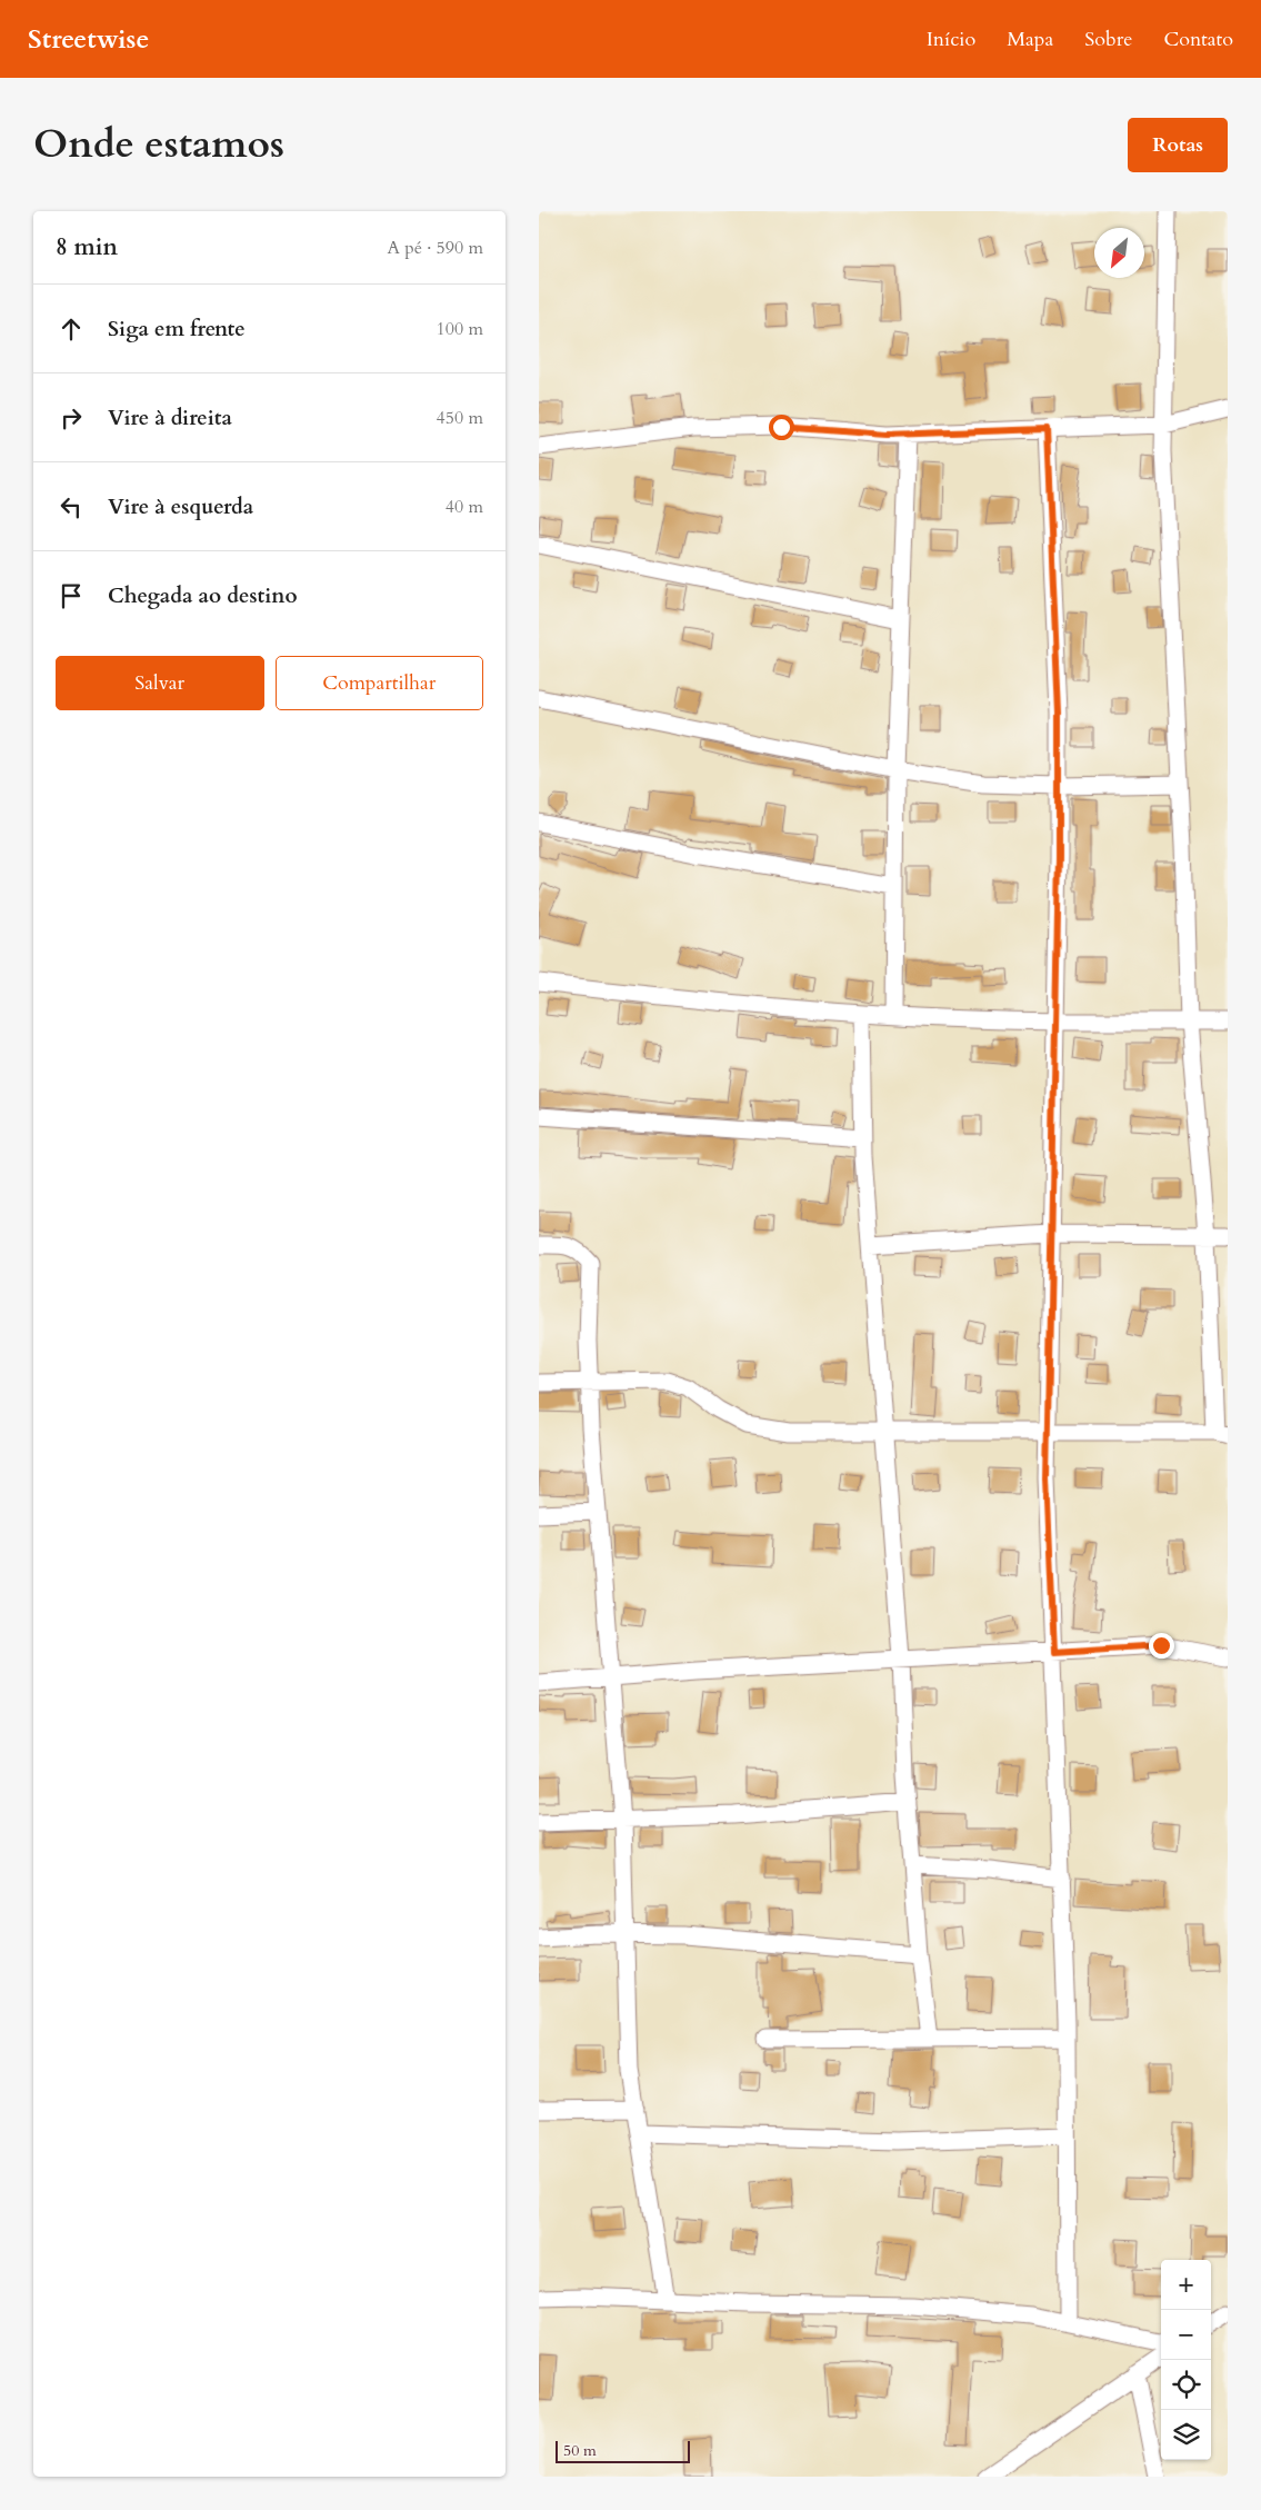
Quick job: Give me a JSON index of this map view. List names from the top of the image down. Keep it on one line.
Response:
{"scale_bar":"50 m","north":"bottom left","page":{"header":"Streetwise","nav":["Início","Mapa","Sobre","Contato"],"title":"Onde estamos","buttons":["Rotas",["Salvar","Compartilhar"]],"heading":["8 min","A pé · 590 m"],"list":[["Siga em frente","100 m"],["Vire à direita","450 m"],["Vire à esquerda","40 m"],"Chegada ao destino"],"map_buttons":["+","−"],"scale":"50 m"}}
